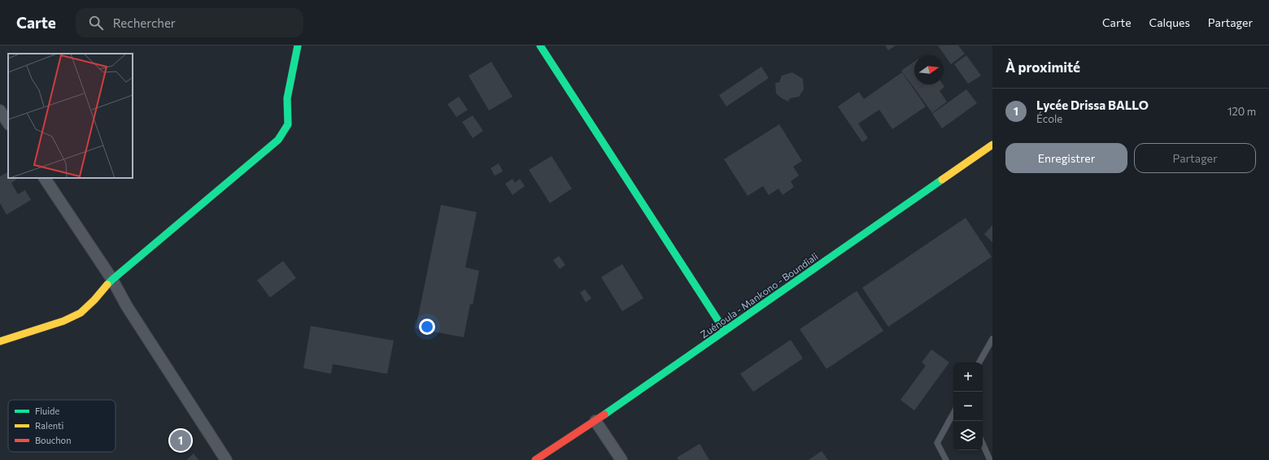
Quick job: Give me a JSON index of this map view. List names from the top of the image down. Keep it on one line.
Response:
{"streets":{"street":["Zuénoula - Mankono - Boundiali"]},"legend":["Fluide","Ralenti","Bouchon"],"north":"right","page":{"header":"Carte","search":"Rechercher","nav":["Carte","Calques","Partager"],"heading":"À proximité","list":[{"mark":"1","name":"Lycée Drissa BALLO","note":"École","value":"120 m"}],"buttons":["Enregistrer","Partager"],"map_buttons":["+","−"],"pins":"1"}}
